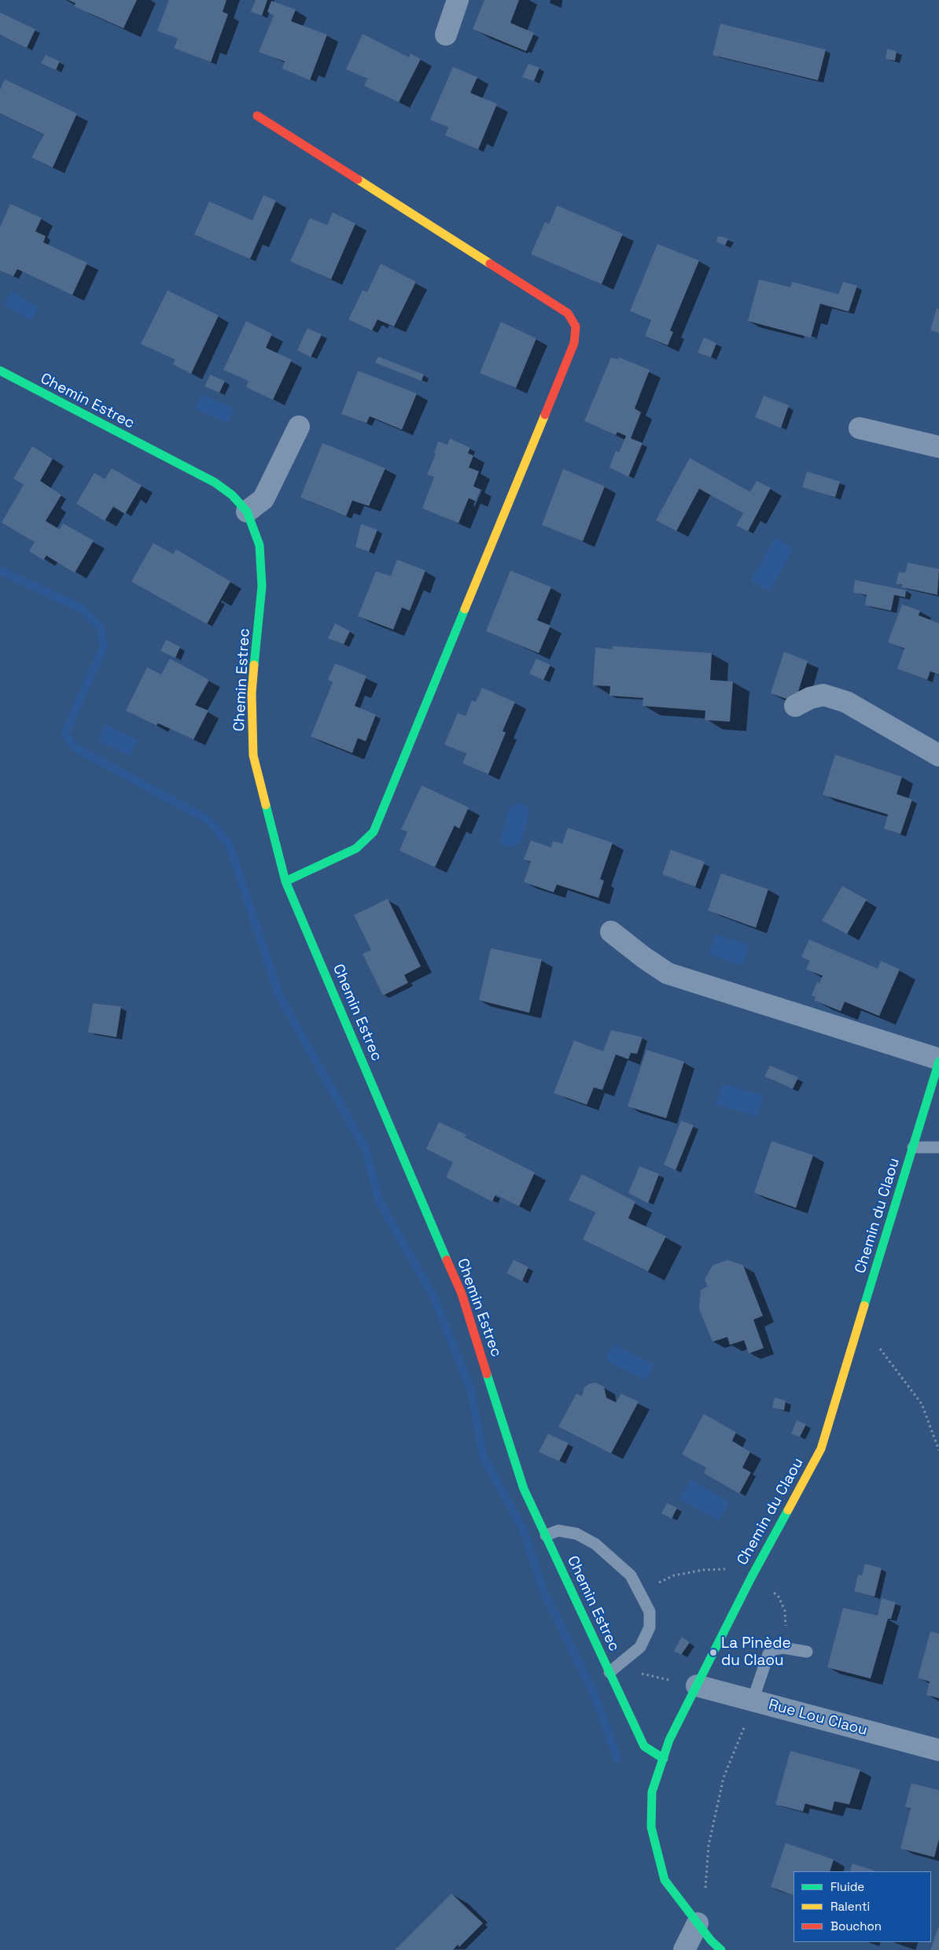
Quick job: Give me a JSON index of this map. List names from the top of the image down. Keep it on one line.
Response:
{"streets":{"street":["Chemin Estrec","Chemin du Claou","Rue Lou Claou"]},"crossings":[["Chemin Estrec","Chemin du Claou"],["Chemin du Claou","Rue Lou Claou"]],"places":["La Pinède du Claou"],"legend":["Fluide","Ralenti","Bouchon"]}
